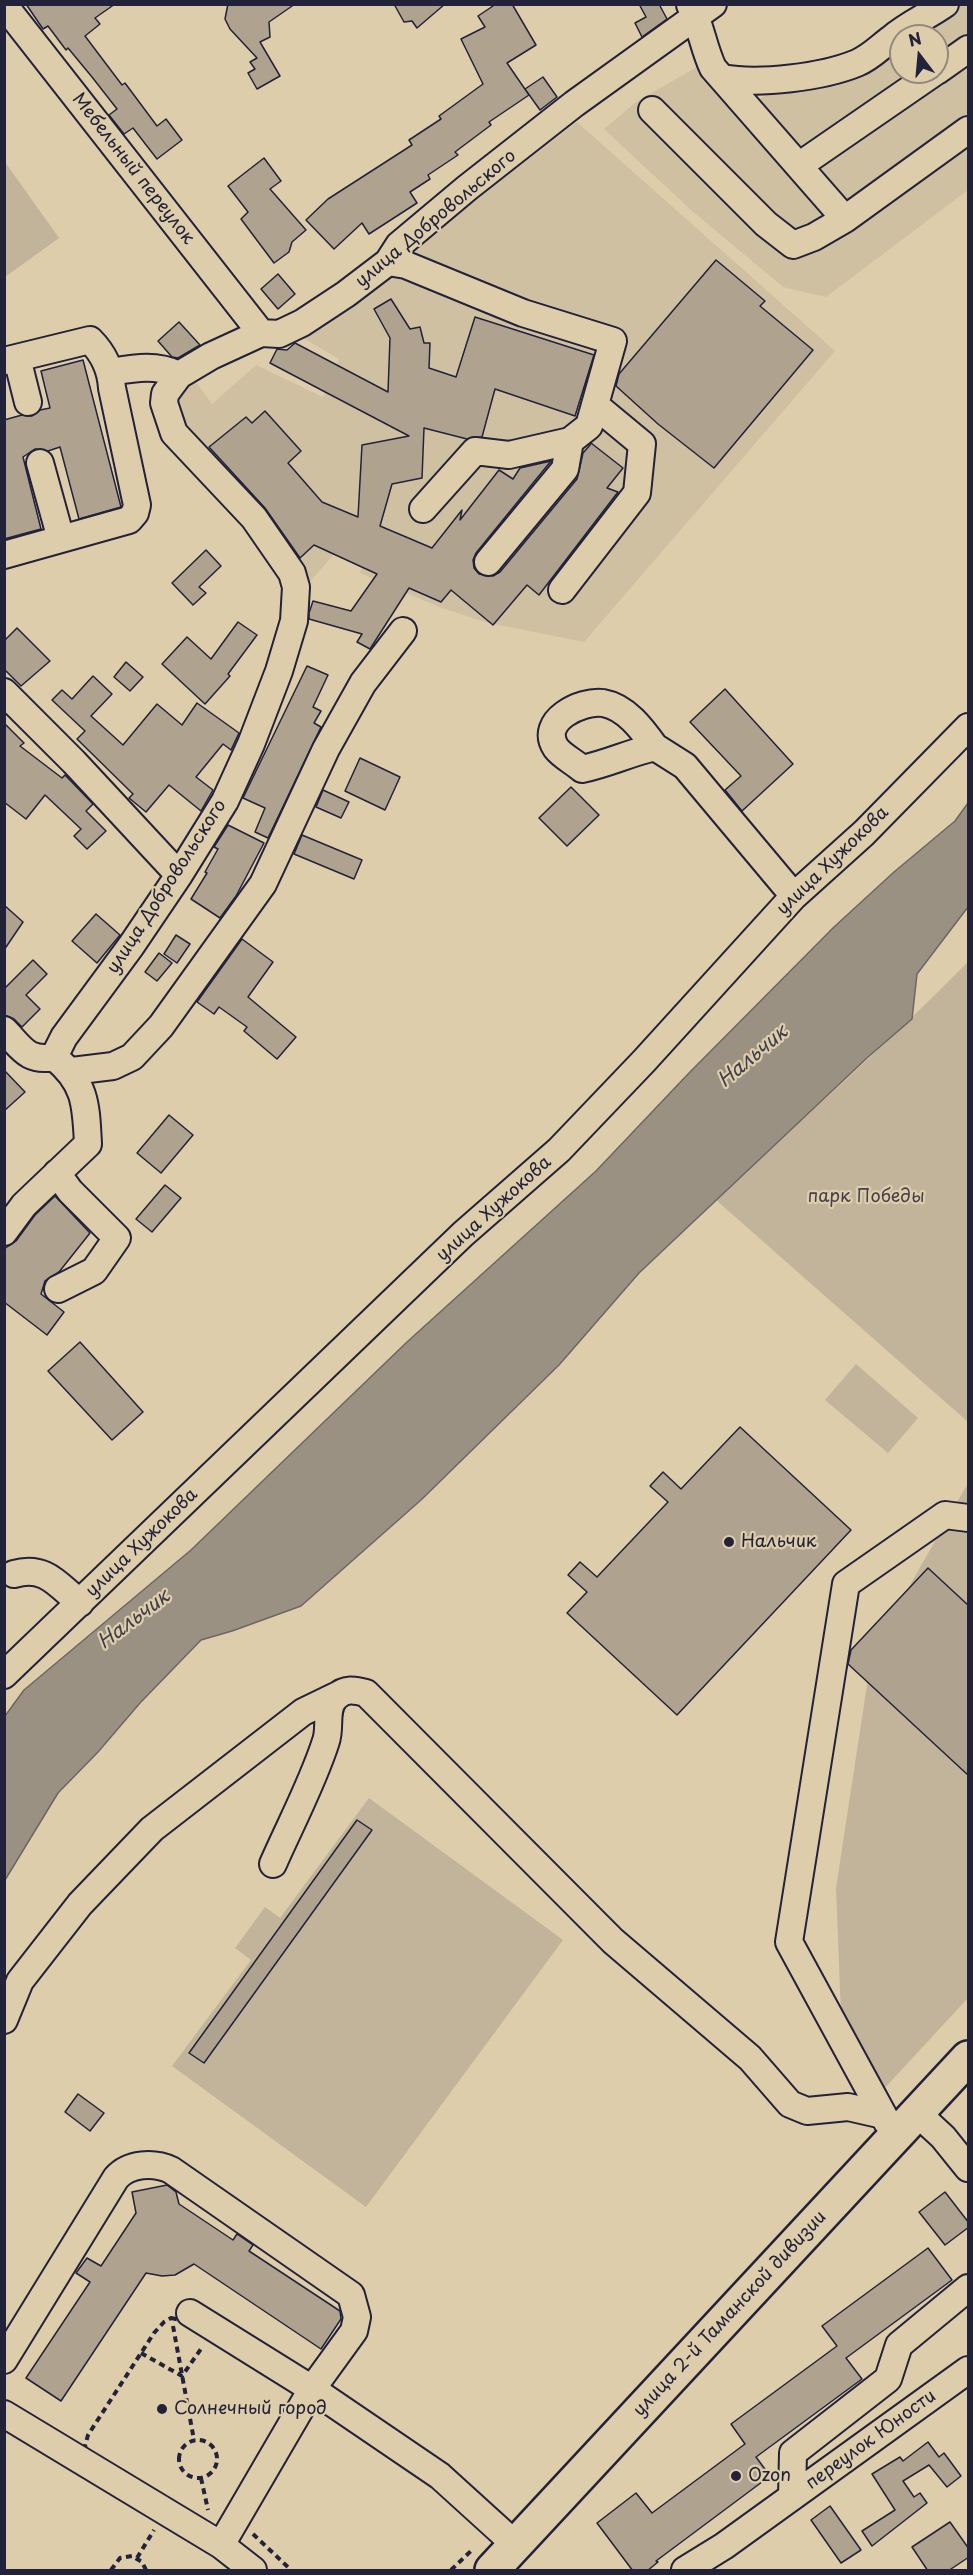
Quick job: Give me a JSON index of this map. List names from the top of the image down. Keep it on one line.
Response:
{"streets":{"main road":["улица 2-й Таманской дивизии"],"street":["Мебельный переулок","улица Добровольского","улица Хужокова","переулок Юности"]},"crossings":[["Мебельный переулок","улица Добровольского"]],"water":["Нальчик"],"parks":["парк Победы"],"places":["Нальчик","Солнечный город","Ozon"],"north":"top"}
